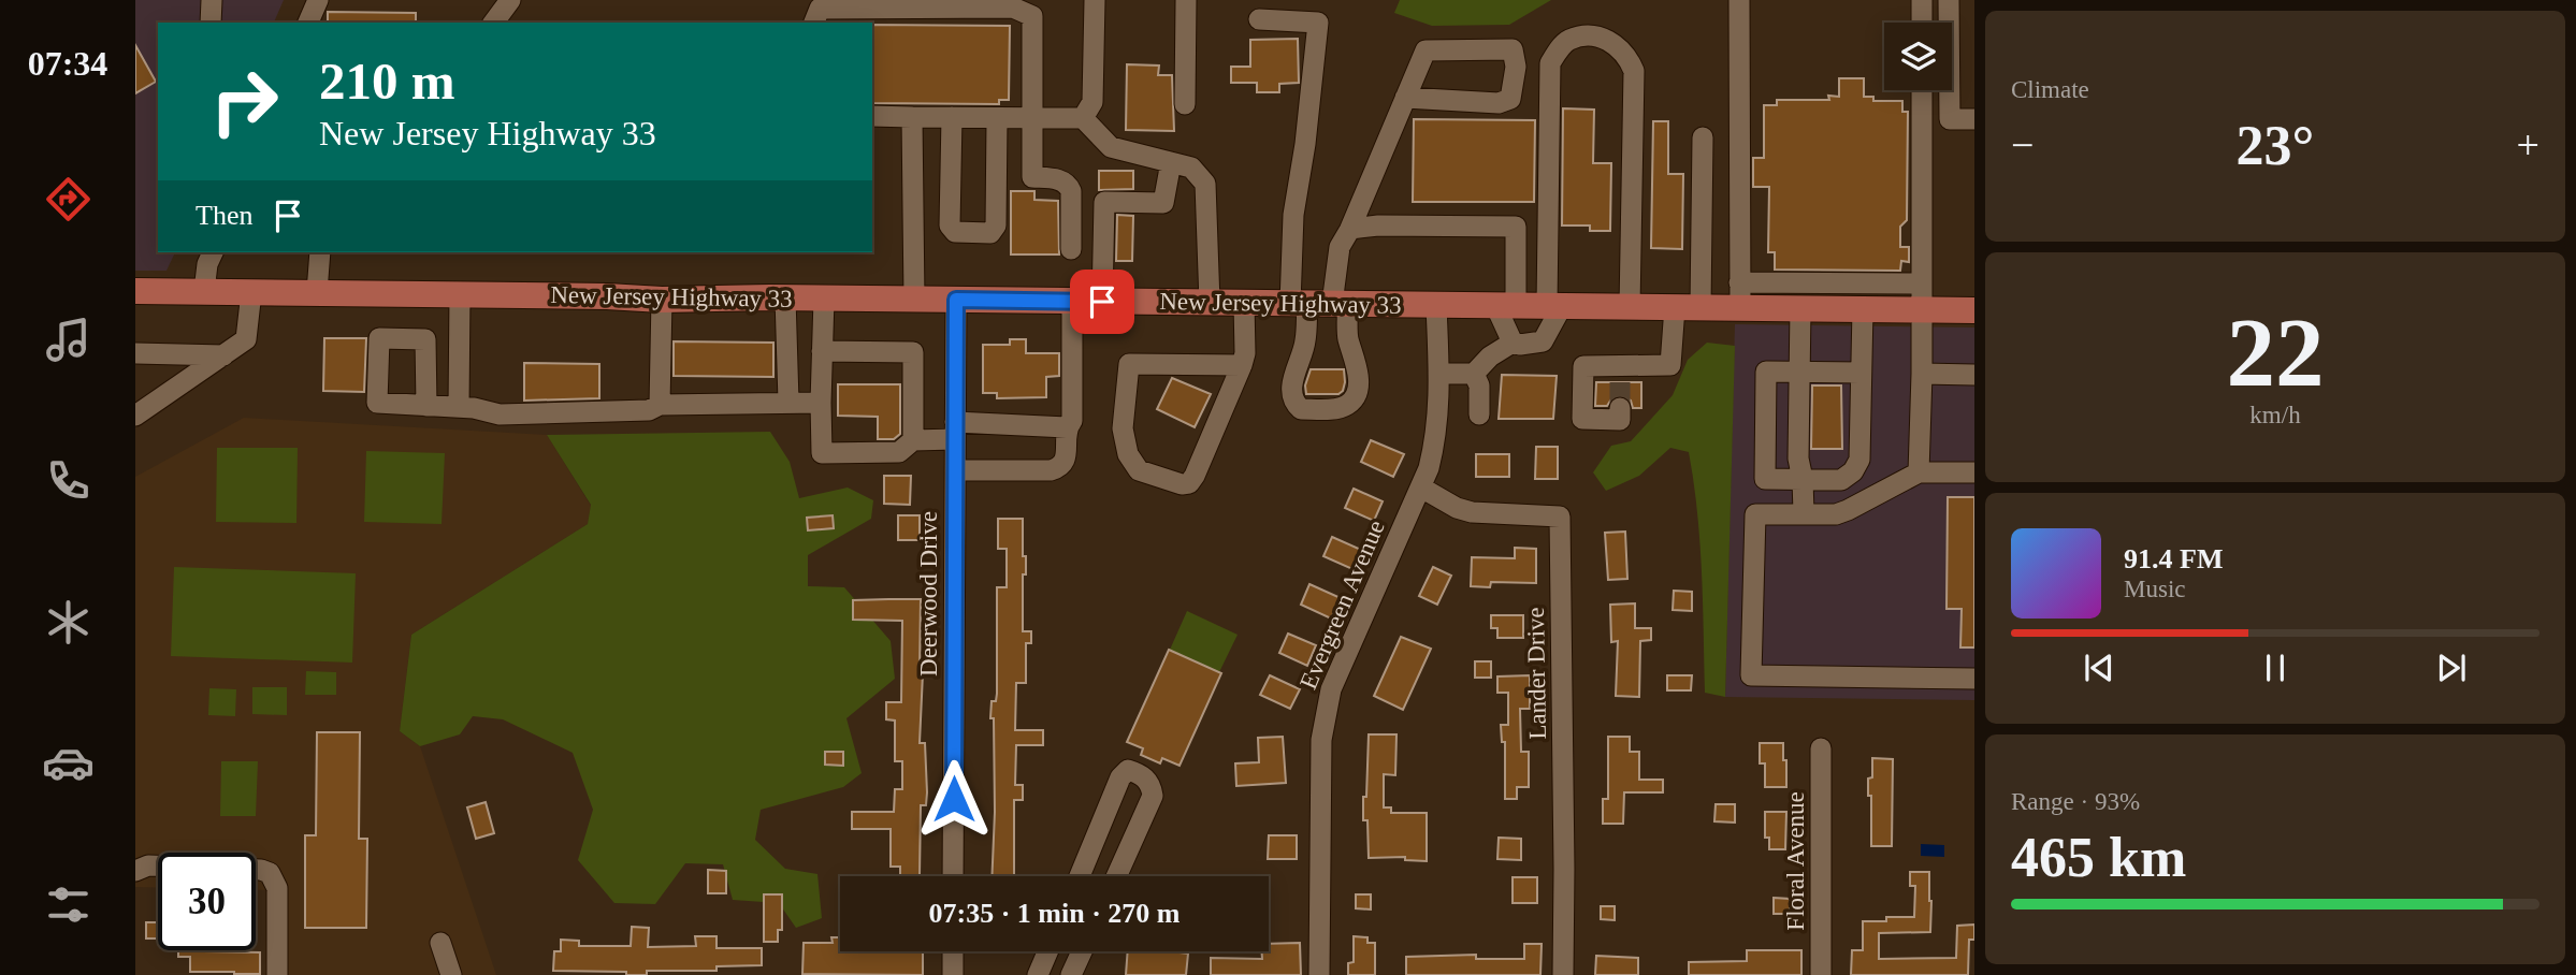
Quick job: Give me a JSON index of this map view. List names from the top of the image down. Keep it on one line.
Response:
{"streets":{"main road":["New Jersey Highway 33"],"street":["Deerwood Drive","Evergreen Avenue","Lander Drive","Floral Avenue"]},"crossings":[["New Jersey Highway 33","Deerwood Drive"],["New Jersey Highway 33","Evergreen Avenue"],["Evergreen Avenue","Lander Drive"]],"page":{"tabs":"07:34","tile":["Climate",["22","km/h"],["Range · 93%","465 km"]],"turn":["210 m","New Jersey Highway 33"],"heat":["−","23°","+"],"then":"Then","song":["91.4 FM","Music"],"limit":"30","trip":"07:35 · 1 min · 270 m"}}
